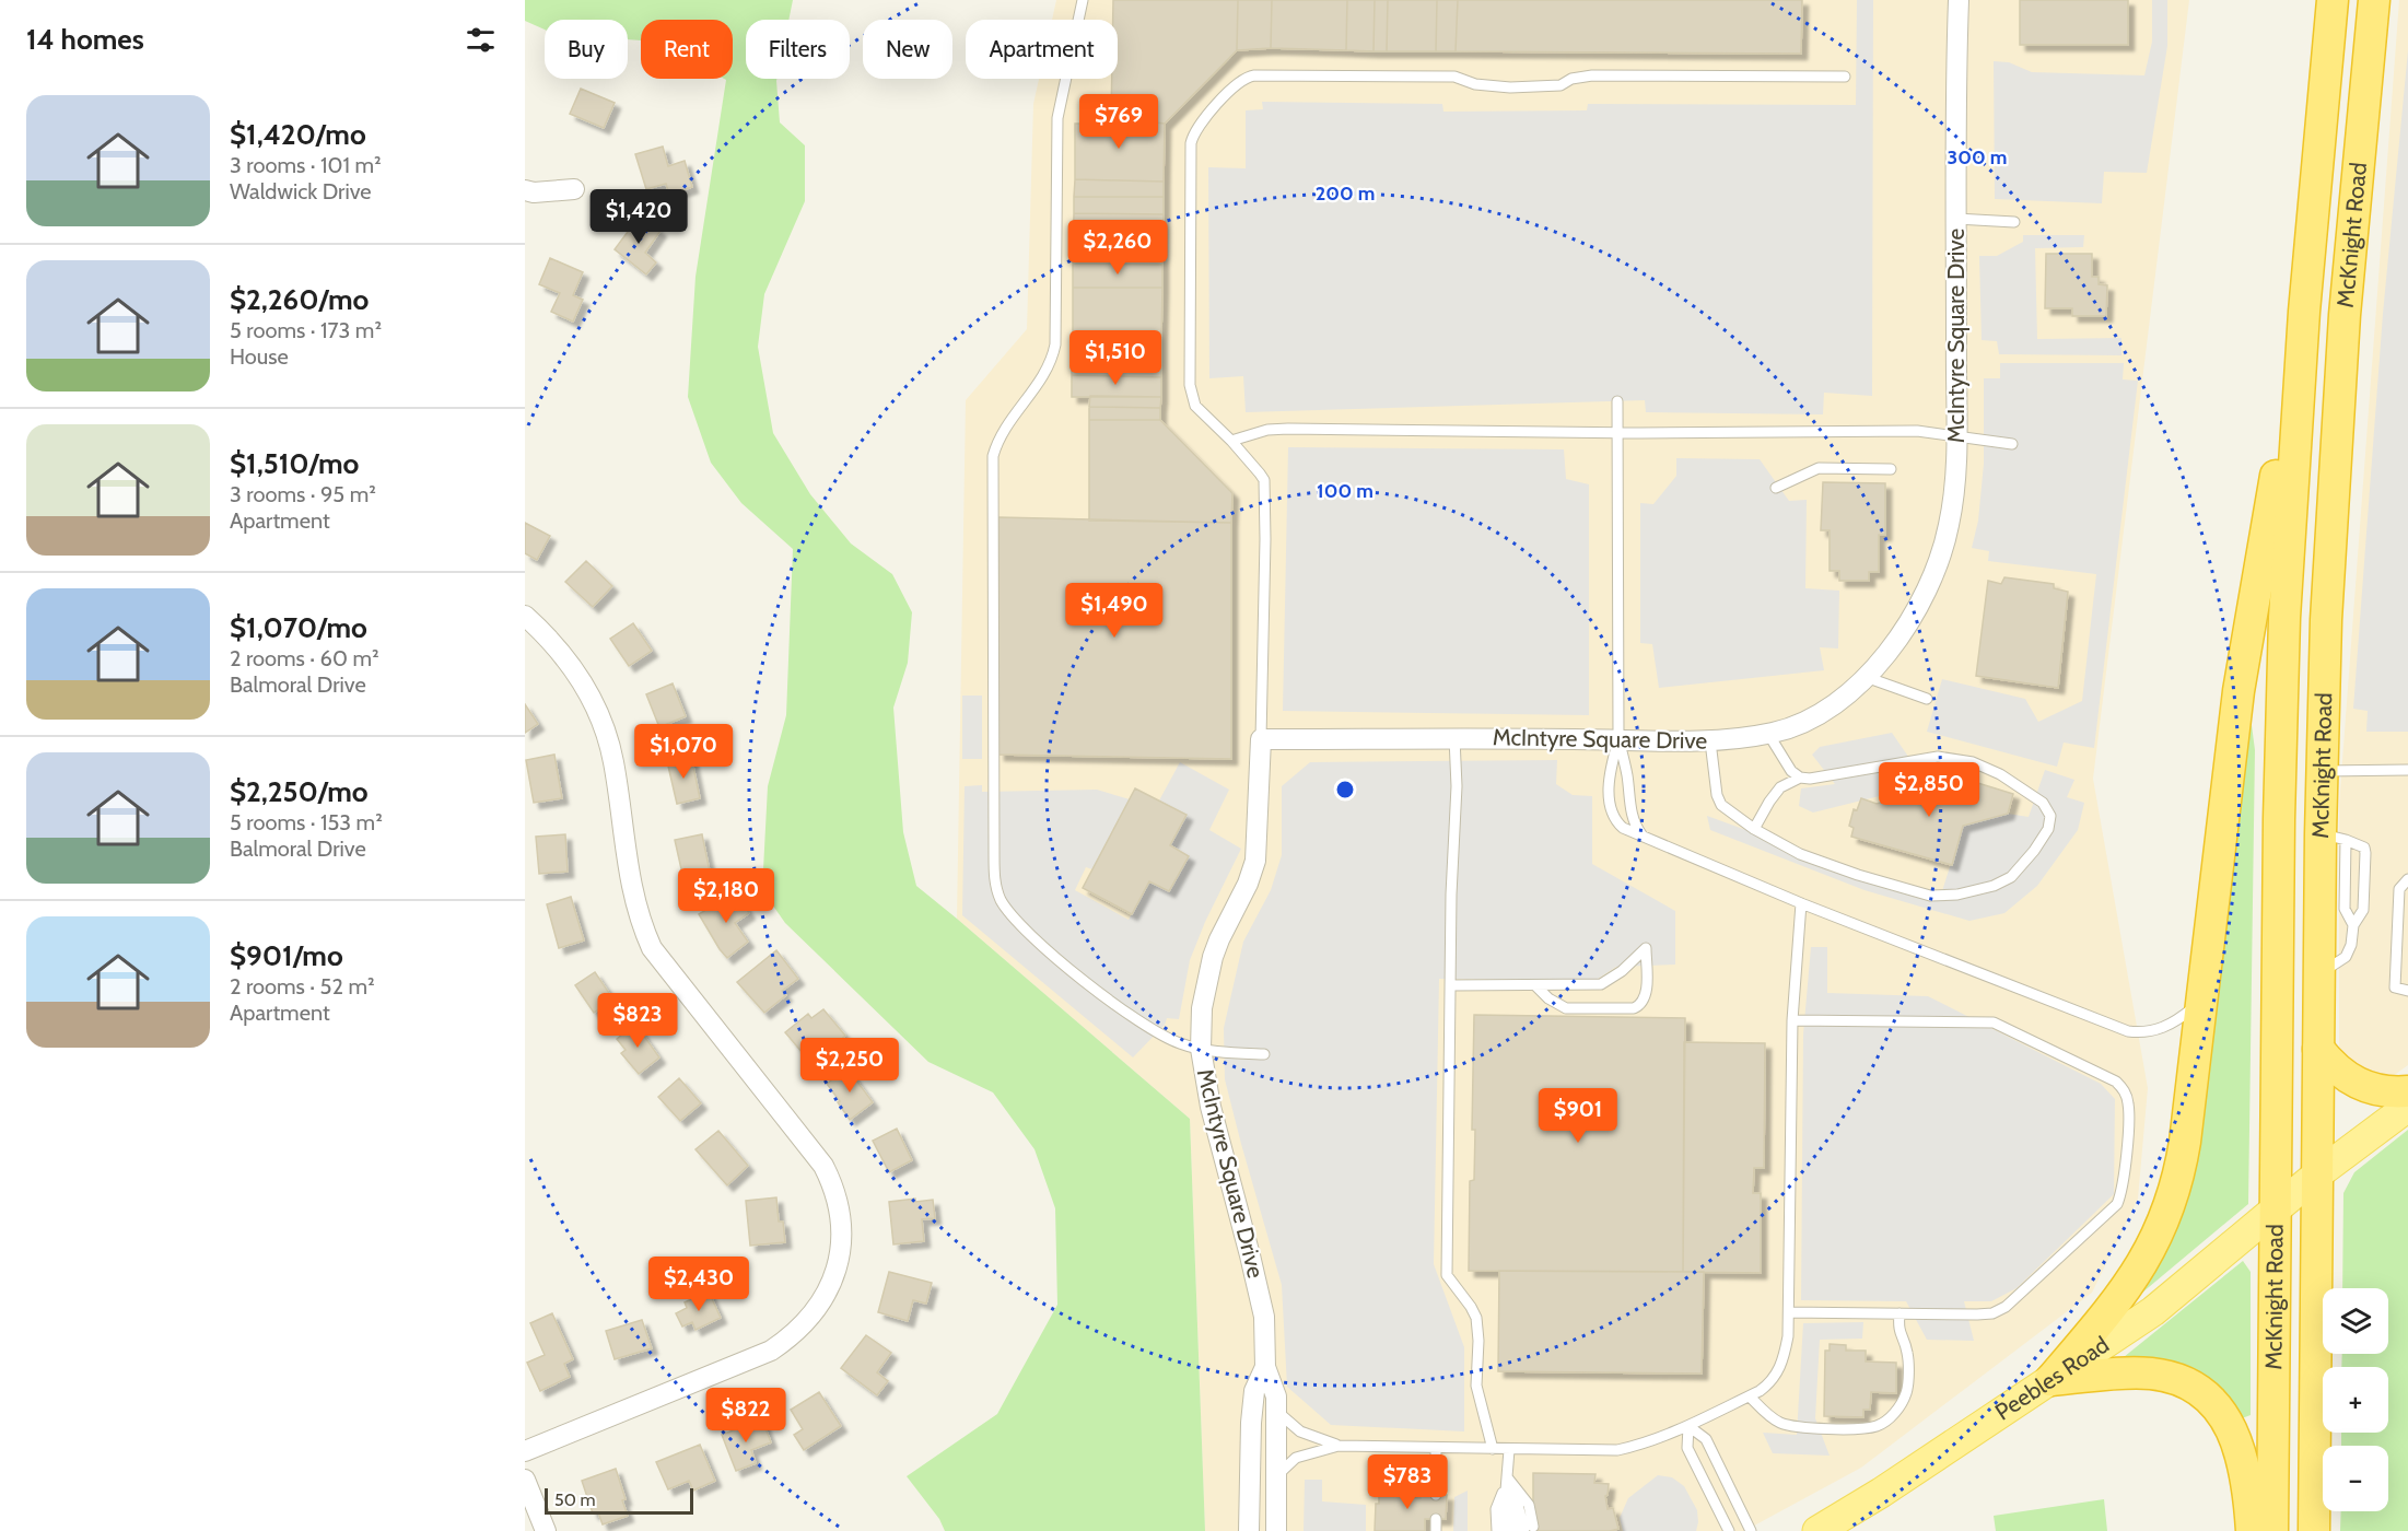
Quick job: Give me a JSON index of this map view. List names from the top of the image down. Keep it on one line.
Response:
{"streets":{"highway":["McKnight Road"],"main road":["Peebles Road"],"street":["McIntyre Square Drive"]},"crossings":[["McKnight Road","Peebles Road"]],"scale_bar":"50 m","page":{"heading":"14 homes","chip":["Buy","Rent","Filters","New","Apartment"],"list":[{"name":"$1,420/mo","note":"3 rooms · 101 m² · Waldwick Drive"},{"name":"$2,260/mo","note":"5 rooms · 173 m² · House"},{"name":"$1,510/mo","note":"3 rooms · 95 m² · Apartment"},{"name":"$1,070/mo","note":"2 rooms · 60 m² · Balmoral Drive"},{"name":"$2,250/mo","note":"5 rooms · 153 m² · Balmoral Drive"},{"name":"$901/mo","note":"2 rooms · 52 m² · Apartment"}],"price":["$769","$1,420","$2,260","$1,510","$1,490","$1,070","$2,850","$2,180","$823","$2,250","$901","$2,430","$822","$783"],"map_buttons":["+","−"],"scale":"50 m"},"rings":["300 m","200 m","100 m"]}
